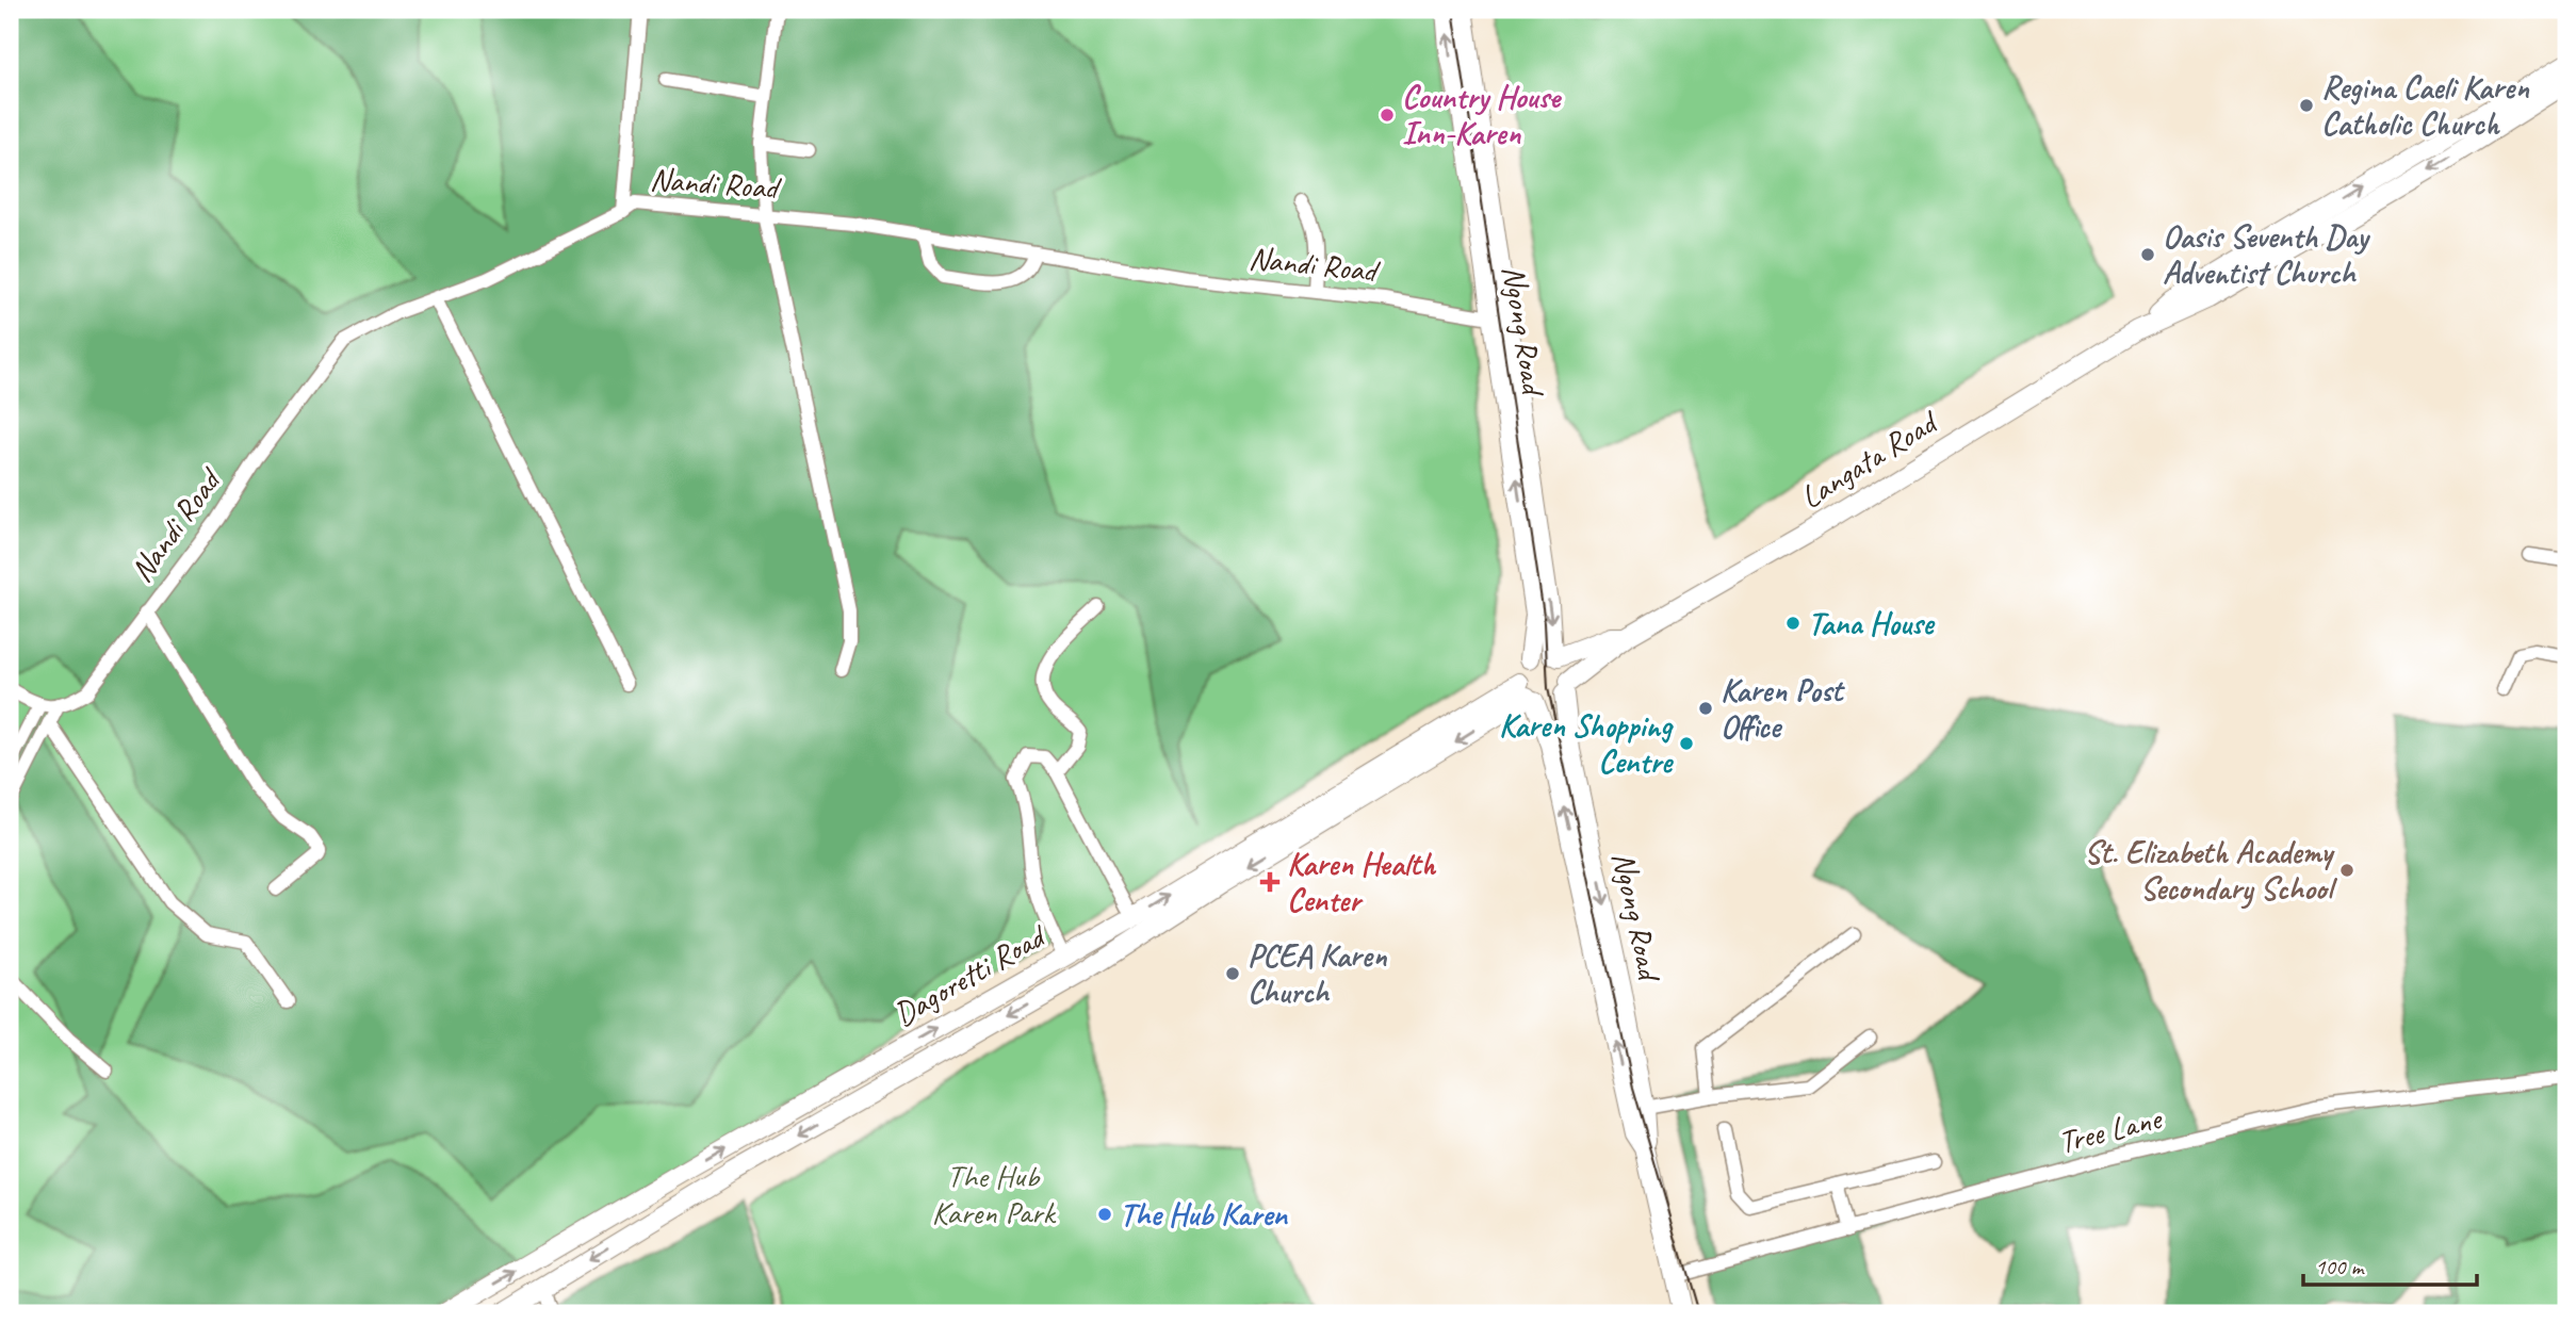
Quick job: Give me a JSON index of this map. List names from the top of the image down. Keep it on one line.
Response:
{"streets":{"main road":["Ngong Road","Langata Road","Dagoretti Road"],"street":["Nandi Road","Tree Lane"]},"crossings":[["Nandi Road","Ngong Road"],["Ngong Road","Dagoretti Road"],["Ngong Road","Tree Lane"]],"parks":["The Hub Karen Park"],"places":{"other":["Regina Caeli Karen Catholic Church","Country House Inn-Karen","Oasis Seventh Day Adventist Church","Tana House","Karen Post Office","Karen Shopping Centre","St. Elizabeth Academy Secondary School","PCEA Karen Church","The Hub Karen"],"health":["Karen Health Center"]},"scale_bar":"100 m"}
